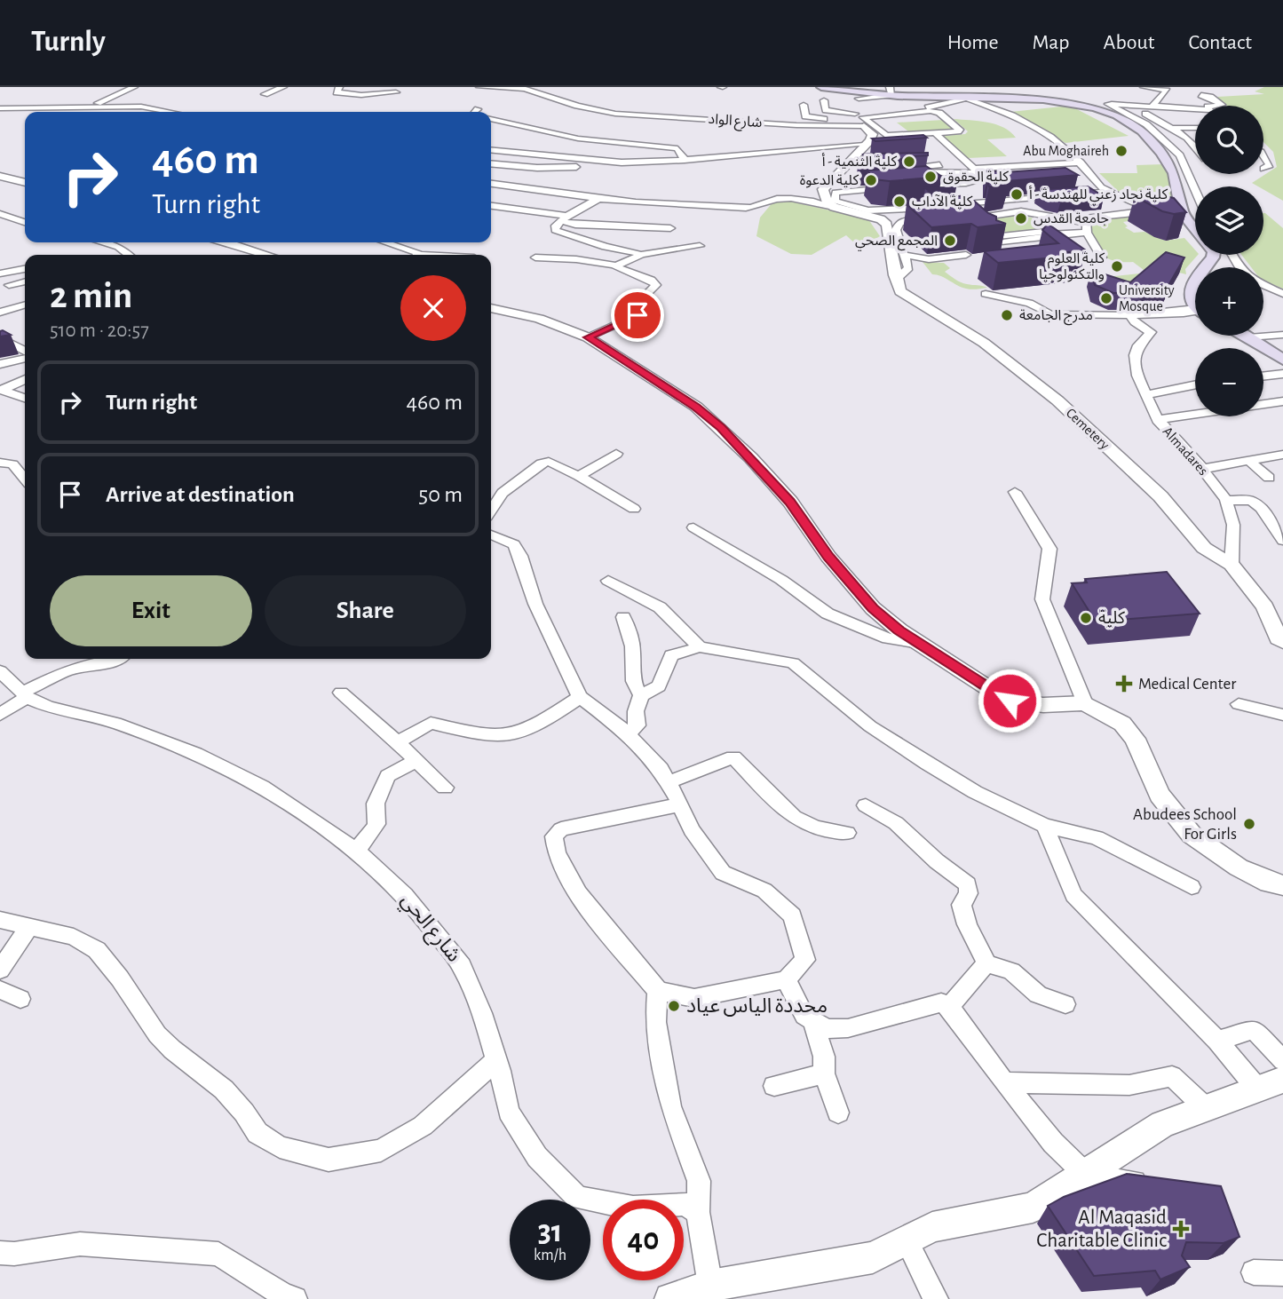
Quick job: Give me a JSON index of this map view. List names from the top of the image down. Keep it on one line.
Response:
{"streets":{"street":["شارع الواد","Cemetery","Almadares","شارع الحي"]},"crossings":[["Cemetery","Almadares"]],"places":{"other":["Abu Moghaireh","كلية التنمية - أ","كلية الحقوق","كلية الدعوة","كلية نجاد زعني للهندسة - أ","كلية الآداب","جامعة القدس","المجمع الصحي","كلية العلوم والتكنولوجيا","University Mosque","مدرج الجامعة","كلية","Abudees School For Girls","محددة الياس عياد"],"health":["Medical Center","Al Maqasid Charitable Clinic"]},"page":{"header":"Turnly","nav":["Home","Map","About","Contact"],"map_buttons":["+","−"],"turn":["460 m","Turn right"],"heading":["2 min","510 m · 20:57"],"list":[{"name":"Turn right","value":"460 m"},{"name":"Arrive at destination","value":"50 m"}],"buttons":["Exit","Share"],"speed":"31 km/h","limit":"40"}}
